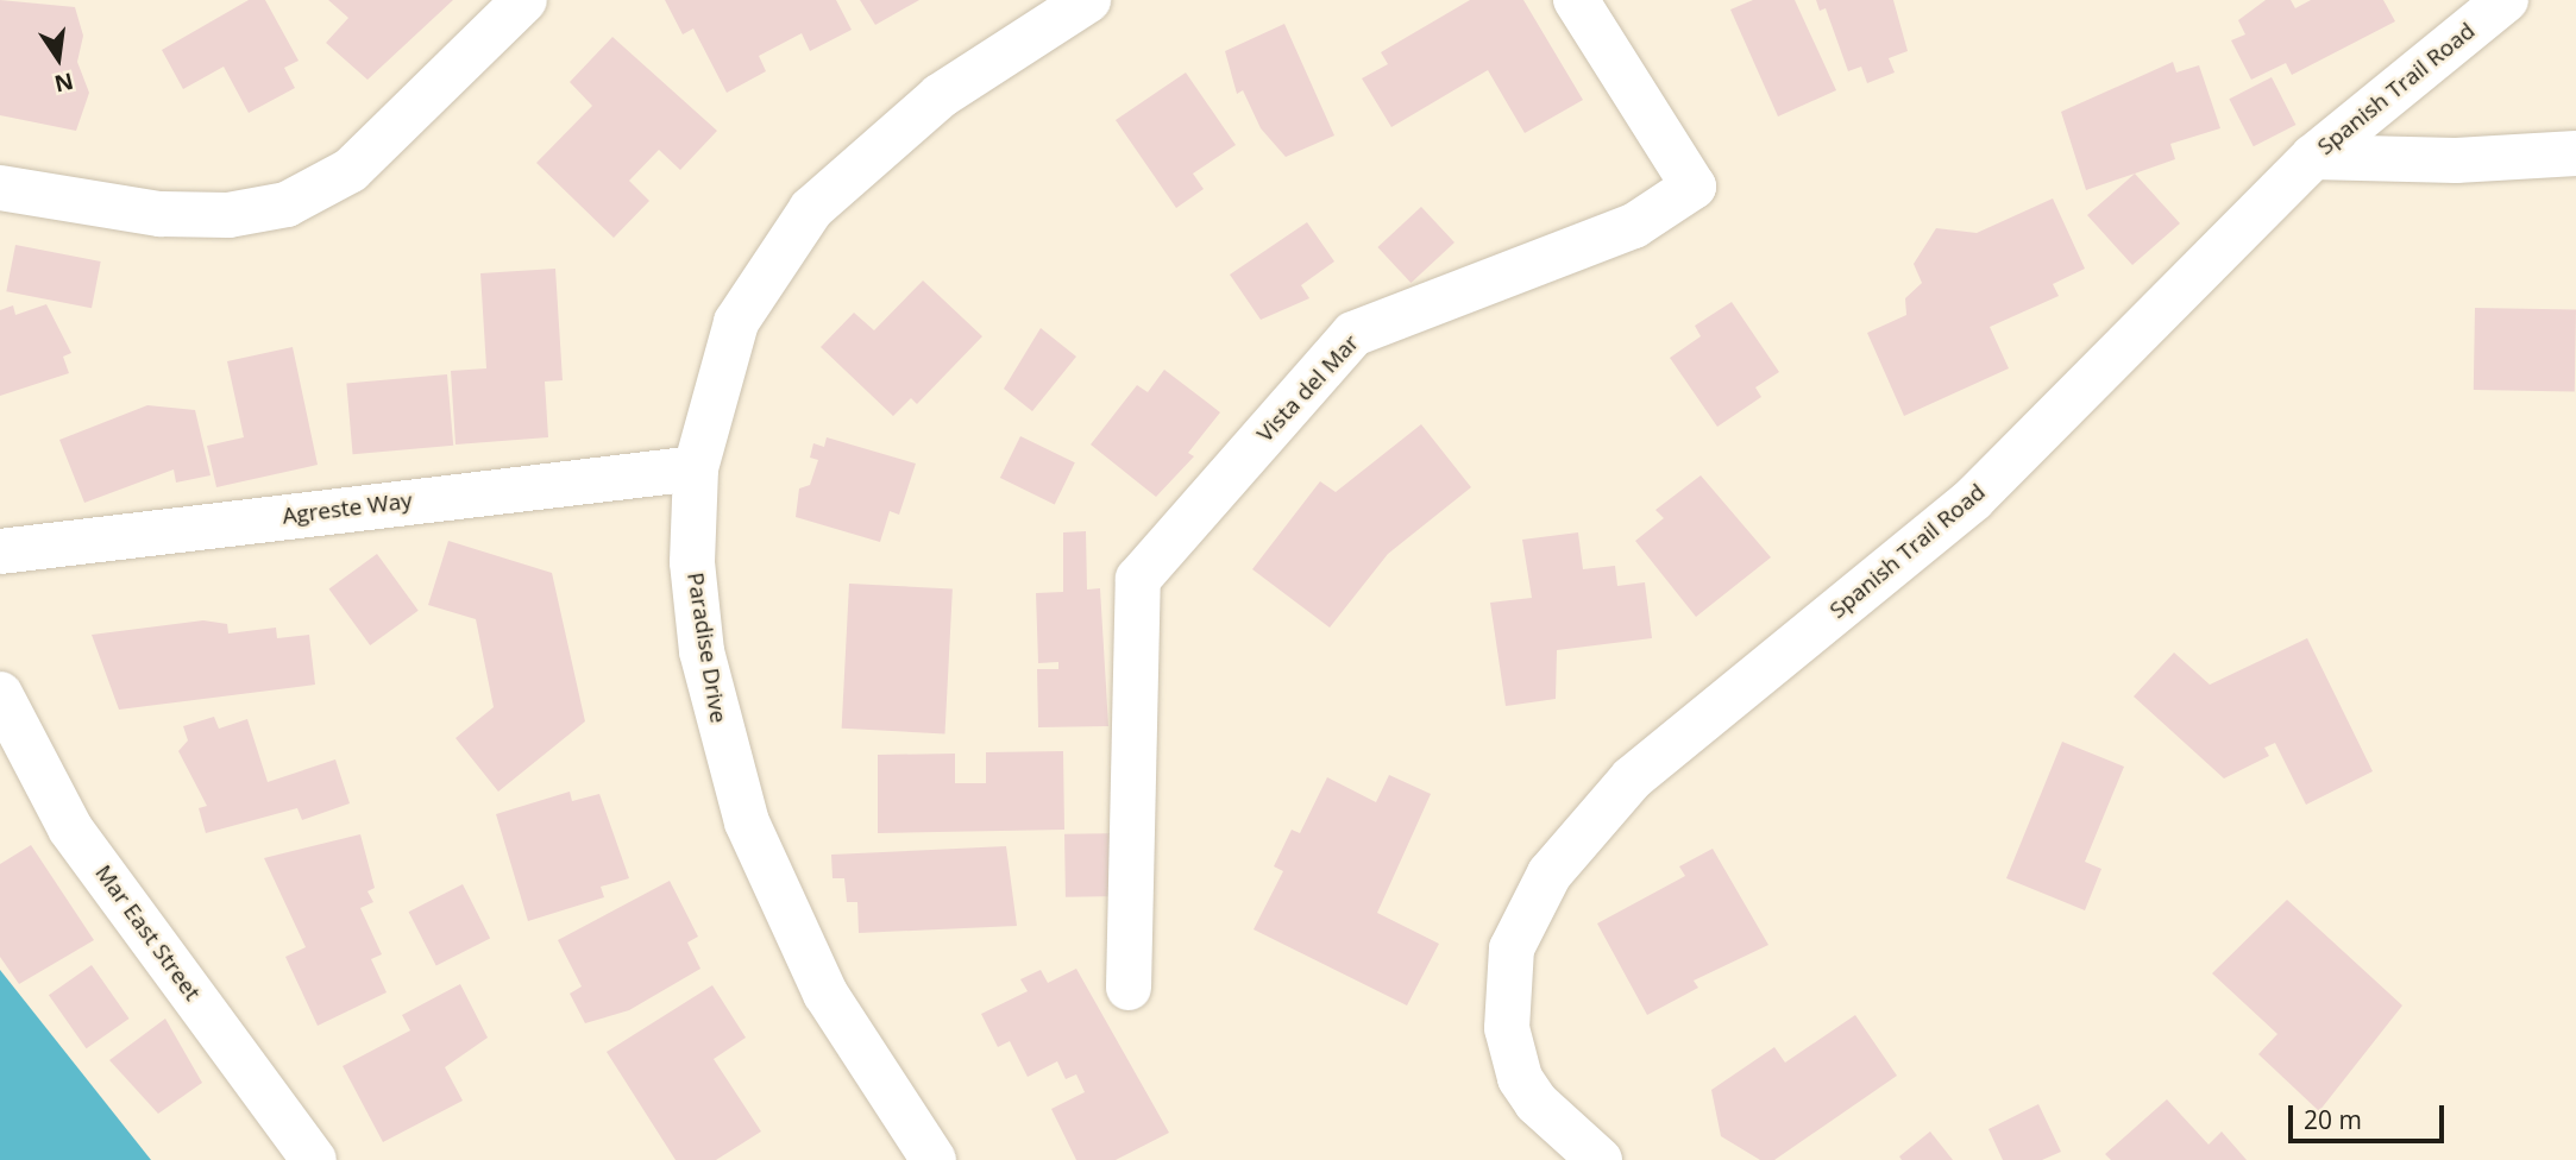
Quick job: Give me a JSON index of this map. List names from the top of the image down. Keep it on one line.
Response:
{"streets":{"street":["Spanish Trail Road","Vista del Mar","Agreste Way","Paradise Drive","Mar East Street"]},"crossings":[["Agreste Way","Paradise Drive"]],"scale_bar":"20 m","north":"bottom"}
